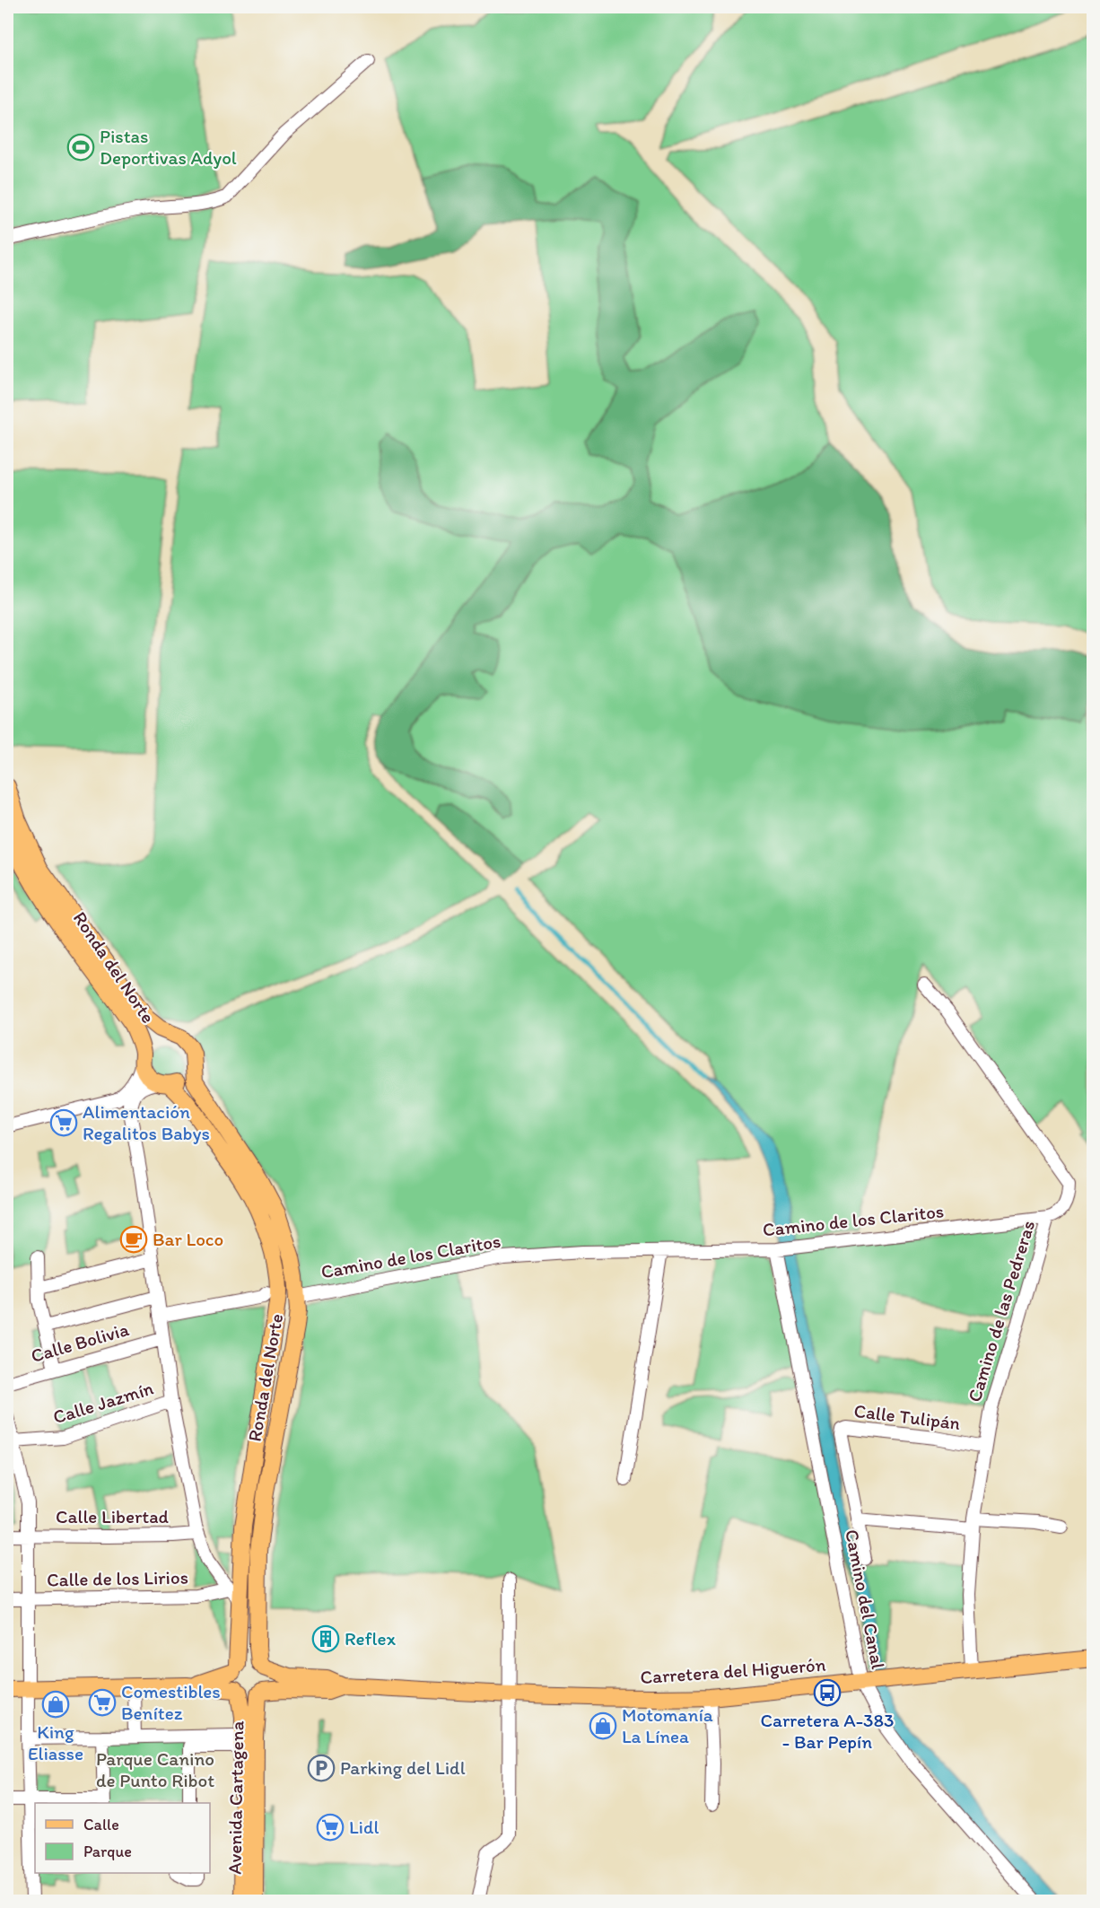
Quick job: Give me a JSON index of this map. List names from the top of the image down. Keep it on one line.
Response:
{"streets":{"main road":["Ronda del Norte","Carretera del Higuerón","Avenida Cartagena"],"street":["Camino de los Claritos","Camino de las Pedreras","Calle Bolivia","Calle Jazmín","Calle Tulipán","Calle Libertad","Calle de los Lirios","Camino del Canal"]},"crossings":[["Ronda del Norte","Camino de los Claritos"],["Ronda del Norte","Avenida Cartagena"],["Camino de los Claritos","Camino de las Pedreras"],["Camino de los Claritos","Camino del Canal"],["Camino de las Pedreras","Calle Tulipán"],["Camino de las Pedreras","Carretera del Higuerón"],["Camino del Canal","Carretera del Higuerón"]],"parks":["Parque Canino de Punto Ribot"],"places":{"sports":["Pistas Deportivas Adyol"],"supermarket":["Alimentación Regalitos Babys","Comestibles Benítez","Lidl"],"cafe":["Bar Loco"],"building":["Reflex"],"bus stop":["Carretera A-383 - Bar Pepín"],"shop":["King Eliasse","Motomanía La Línea"],"parking":["Parking del Lidl"]},"legend":["Calle","Parque"]}
